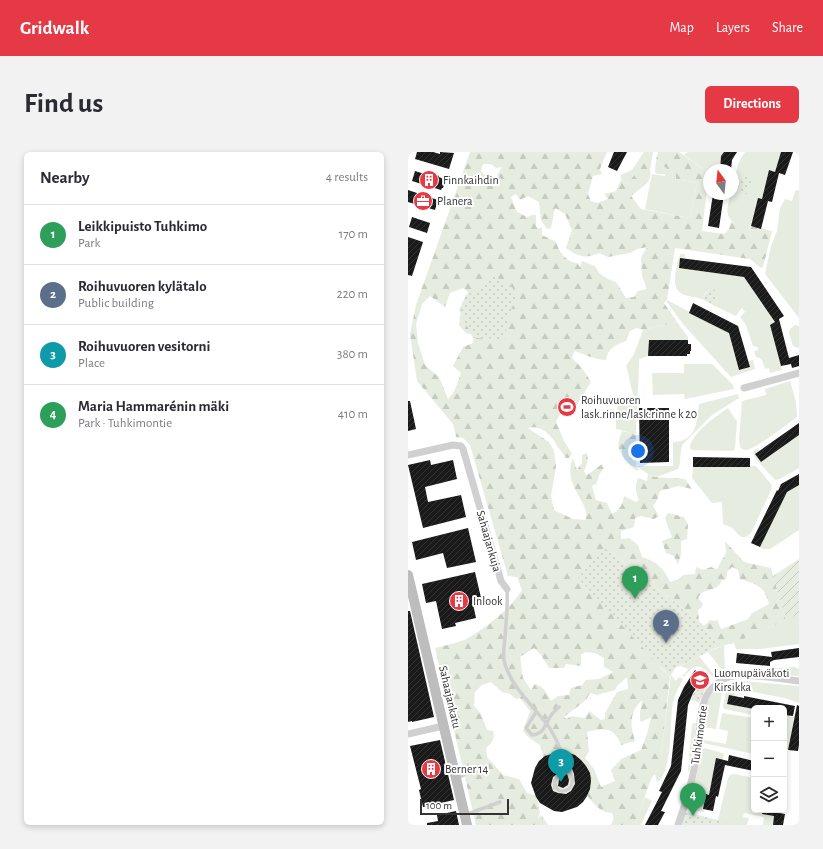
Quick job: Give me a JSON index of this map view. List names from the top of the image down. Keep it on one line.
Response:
{"streets":{"main road":["Sahaajankatu"],"street":["Sahaajankuja","Tuhkimontie"]},"places":{"building":["Finnkaihdin","Inlook","Berner 14"],"office":["Planera"],"sports":["Roihuvuoren lask.rinne/lask.rinne k 20"],"school or university":["Luomupäiväkoti Kirsikka"]},"scale_bar":"100 m","north":"top","page":{"header":"Gridwalk","nav":["Map","Layers","Share"],"buttons":"Directions","title":"Find us","heading":["Nearby","4 results"],"list":[{"mark":"1","name":"Leikkipuisto Tuhkimo","note":"Park","value":"170 m"},{"mark":"2","name":"Roihuvuoren kylätalo","note":"Public building","value":"220 m"},{"mark":"3","name":"Roihuvuoren vesitorni","note":"Place","value":"380 m"},{"mark":"4","name":"Maria Hammarénin mäki","note":"Park · Tuhkimontie","value":"410 m"}],"pins":["1","2","3","4"],"map_buttons":["+","−"],"scale":"100 m"}}
